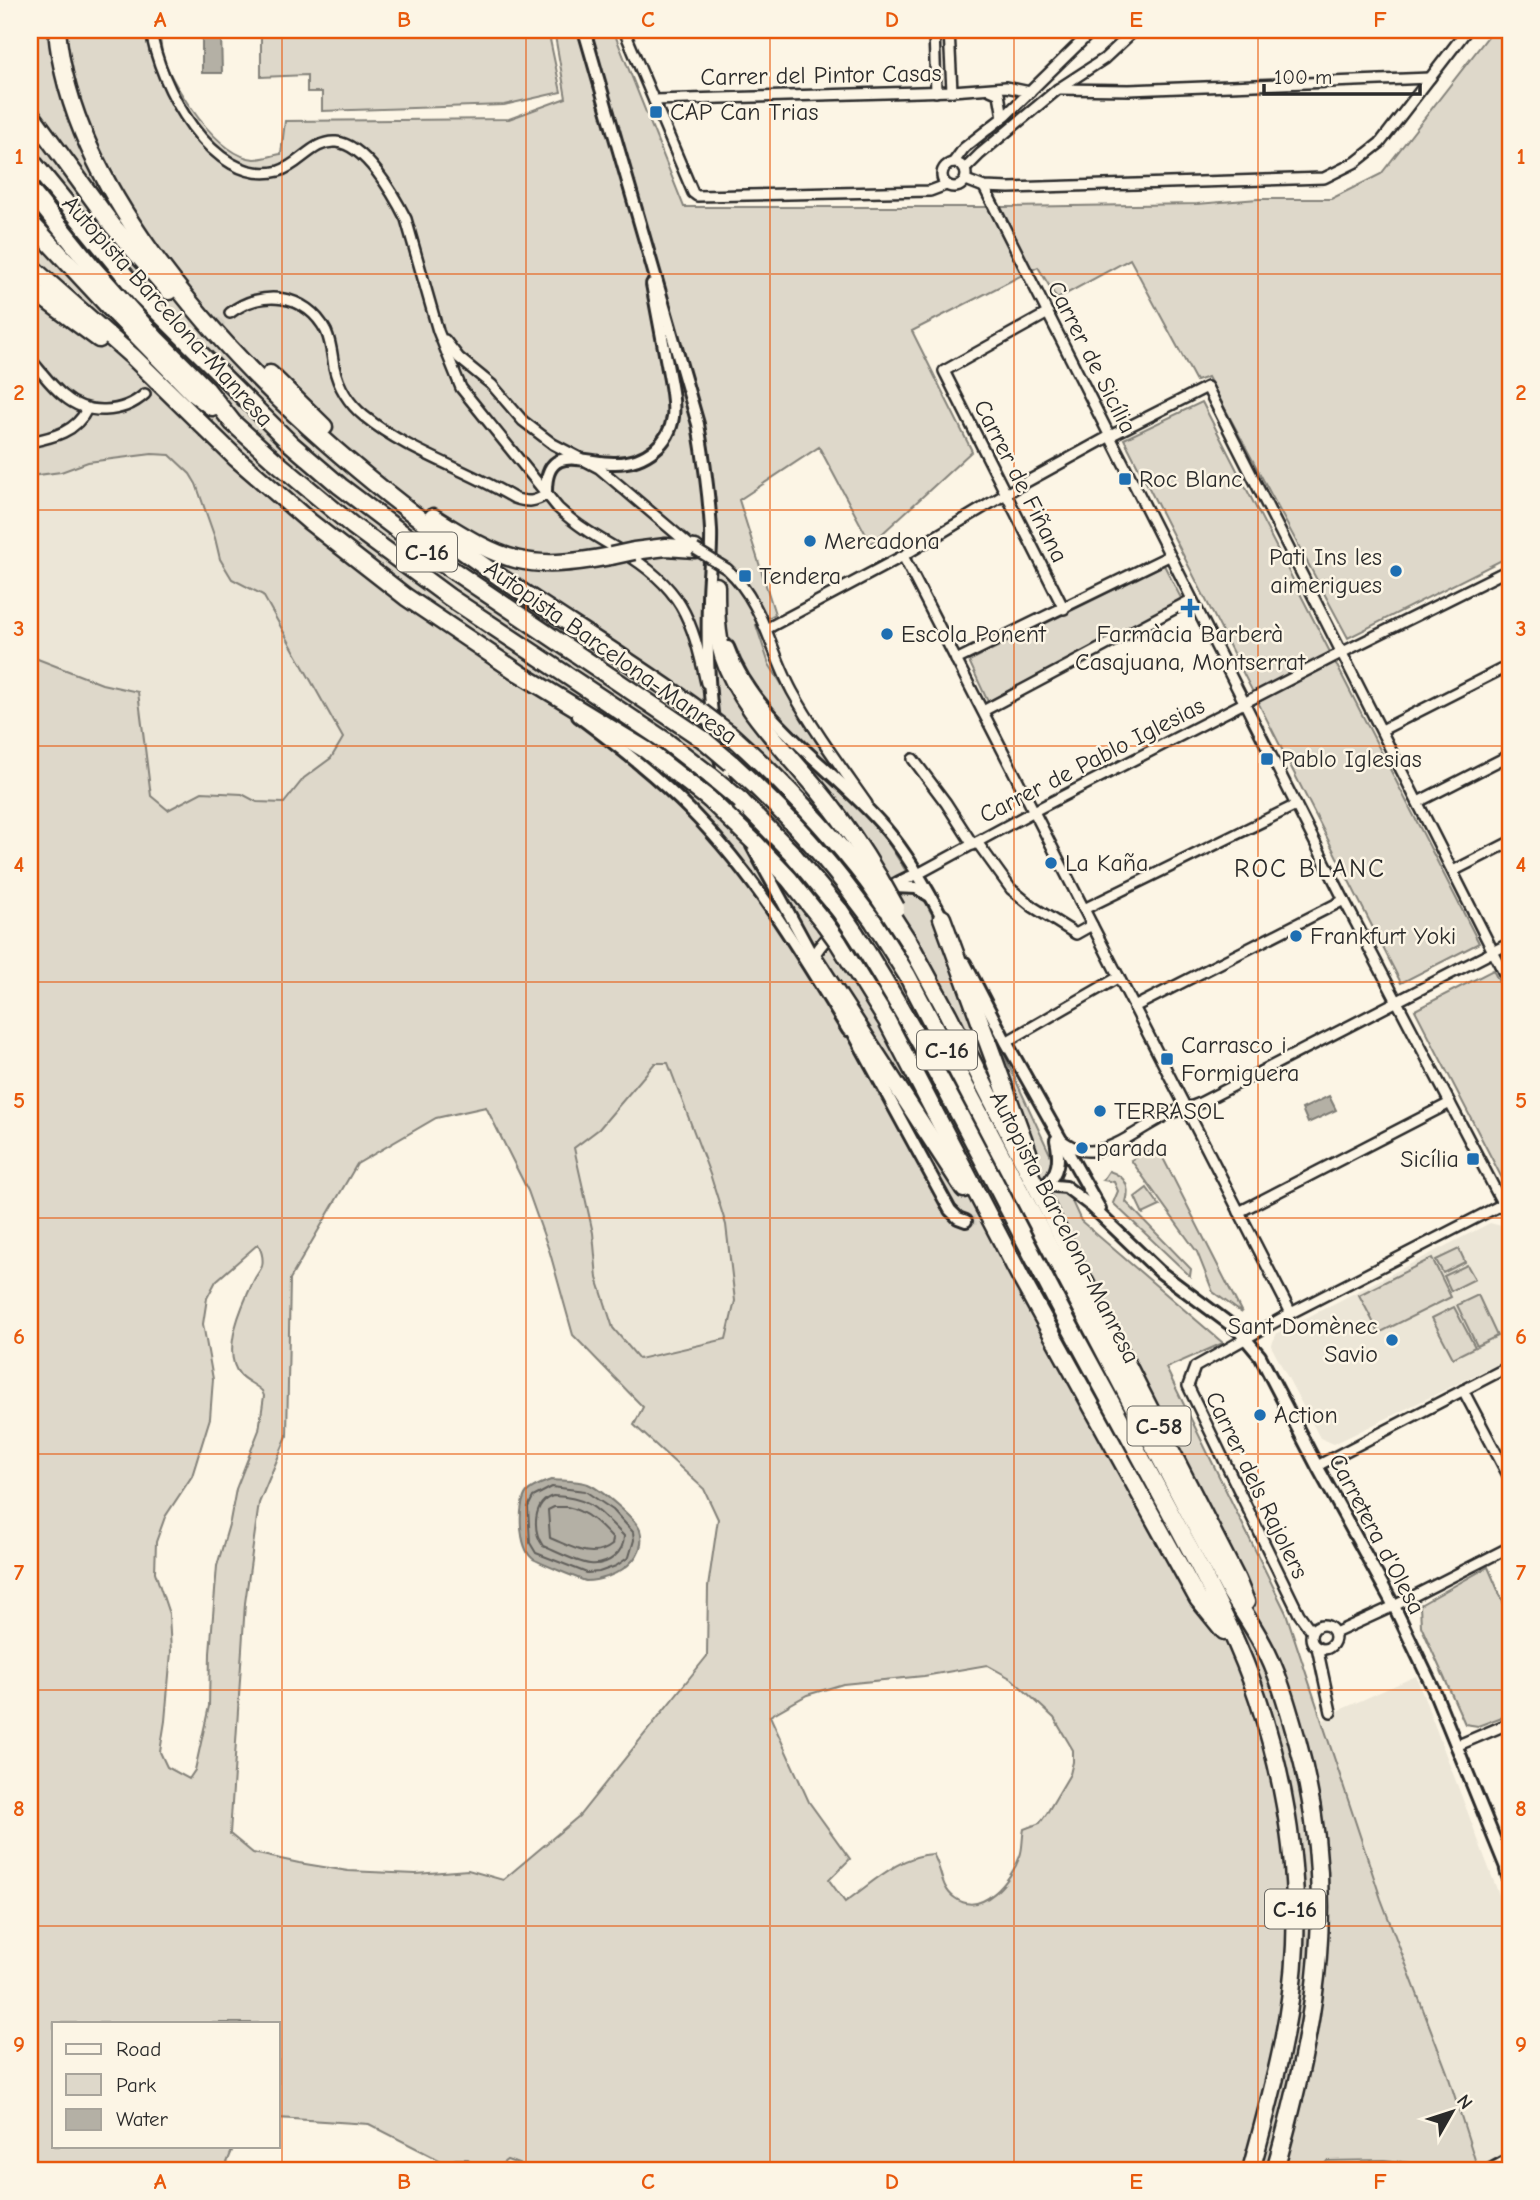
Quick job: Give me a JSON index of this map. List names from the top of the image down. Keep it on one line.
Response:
{"streets":{"highway":["Autopista Barcelona-Manresa","C-16","C-58"],"street":["Carrer del Pintor Casas","Carrer de Sicília","Carrer de Fiñana","Carrer de Pablo Iglesias","Carrer dels Rajolers","Carretera d'Olesa"]},"crossings":[["Autopista Barcelona-Manresa","C-58"],["Carrer de Sicília","Carrer de Fiñana"],["Carrer de Sicília","Carrer de Pablo Iglesias"],["Carrer de Sicília","Carrer dels Rajolers"],["Carrer dels Rajolers","Carretera d'Olesa"]],"districts":["ROC BLANC"],"places":{"transit":["CAP Can Trias","Roc Blanc","Tendera","Pablo Iglesias","Carrasco i Formiguera","Sicília"],"other":["Mercadona","Pati Ins les aimerigues","Escola Ponent","La Kaña","Frankfurt Yoki","TERRASOL","parada","Sant Domènec Savio","Action"],"health":["Farmàcia Barberà Casajuana, Montserrat"]},"legend":["Road","Park","Water"],"scale_bar":"100 m","north":"top right","grid":{"columns":["A","B","C","D","E","F"],"rows":["1","2","3","4","5","6","7","8","9"]}}
